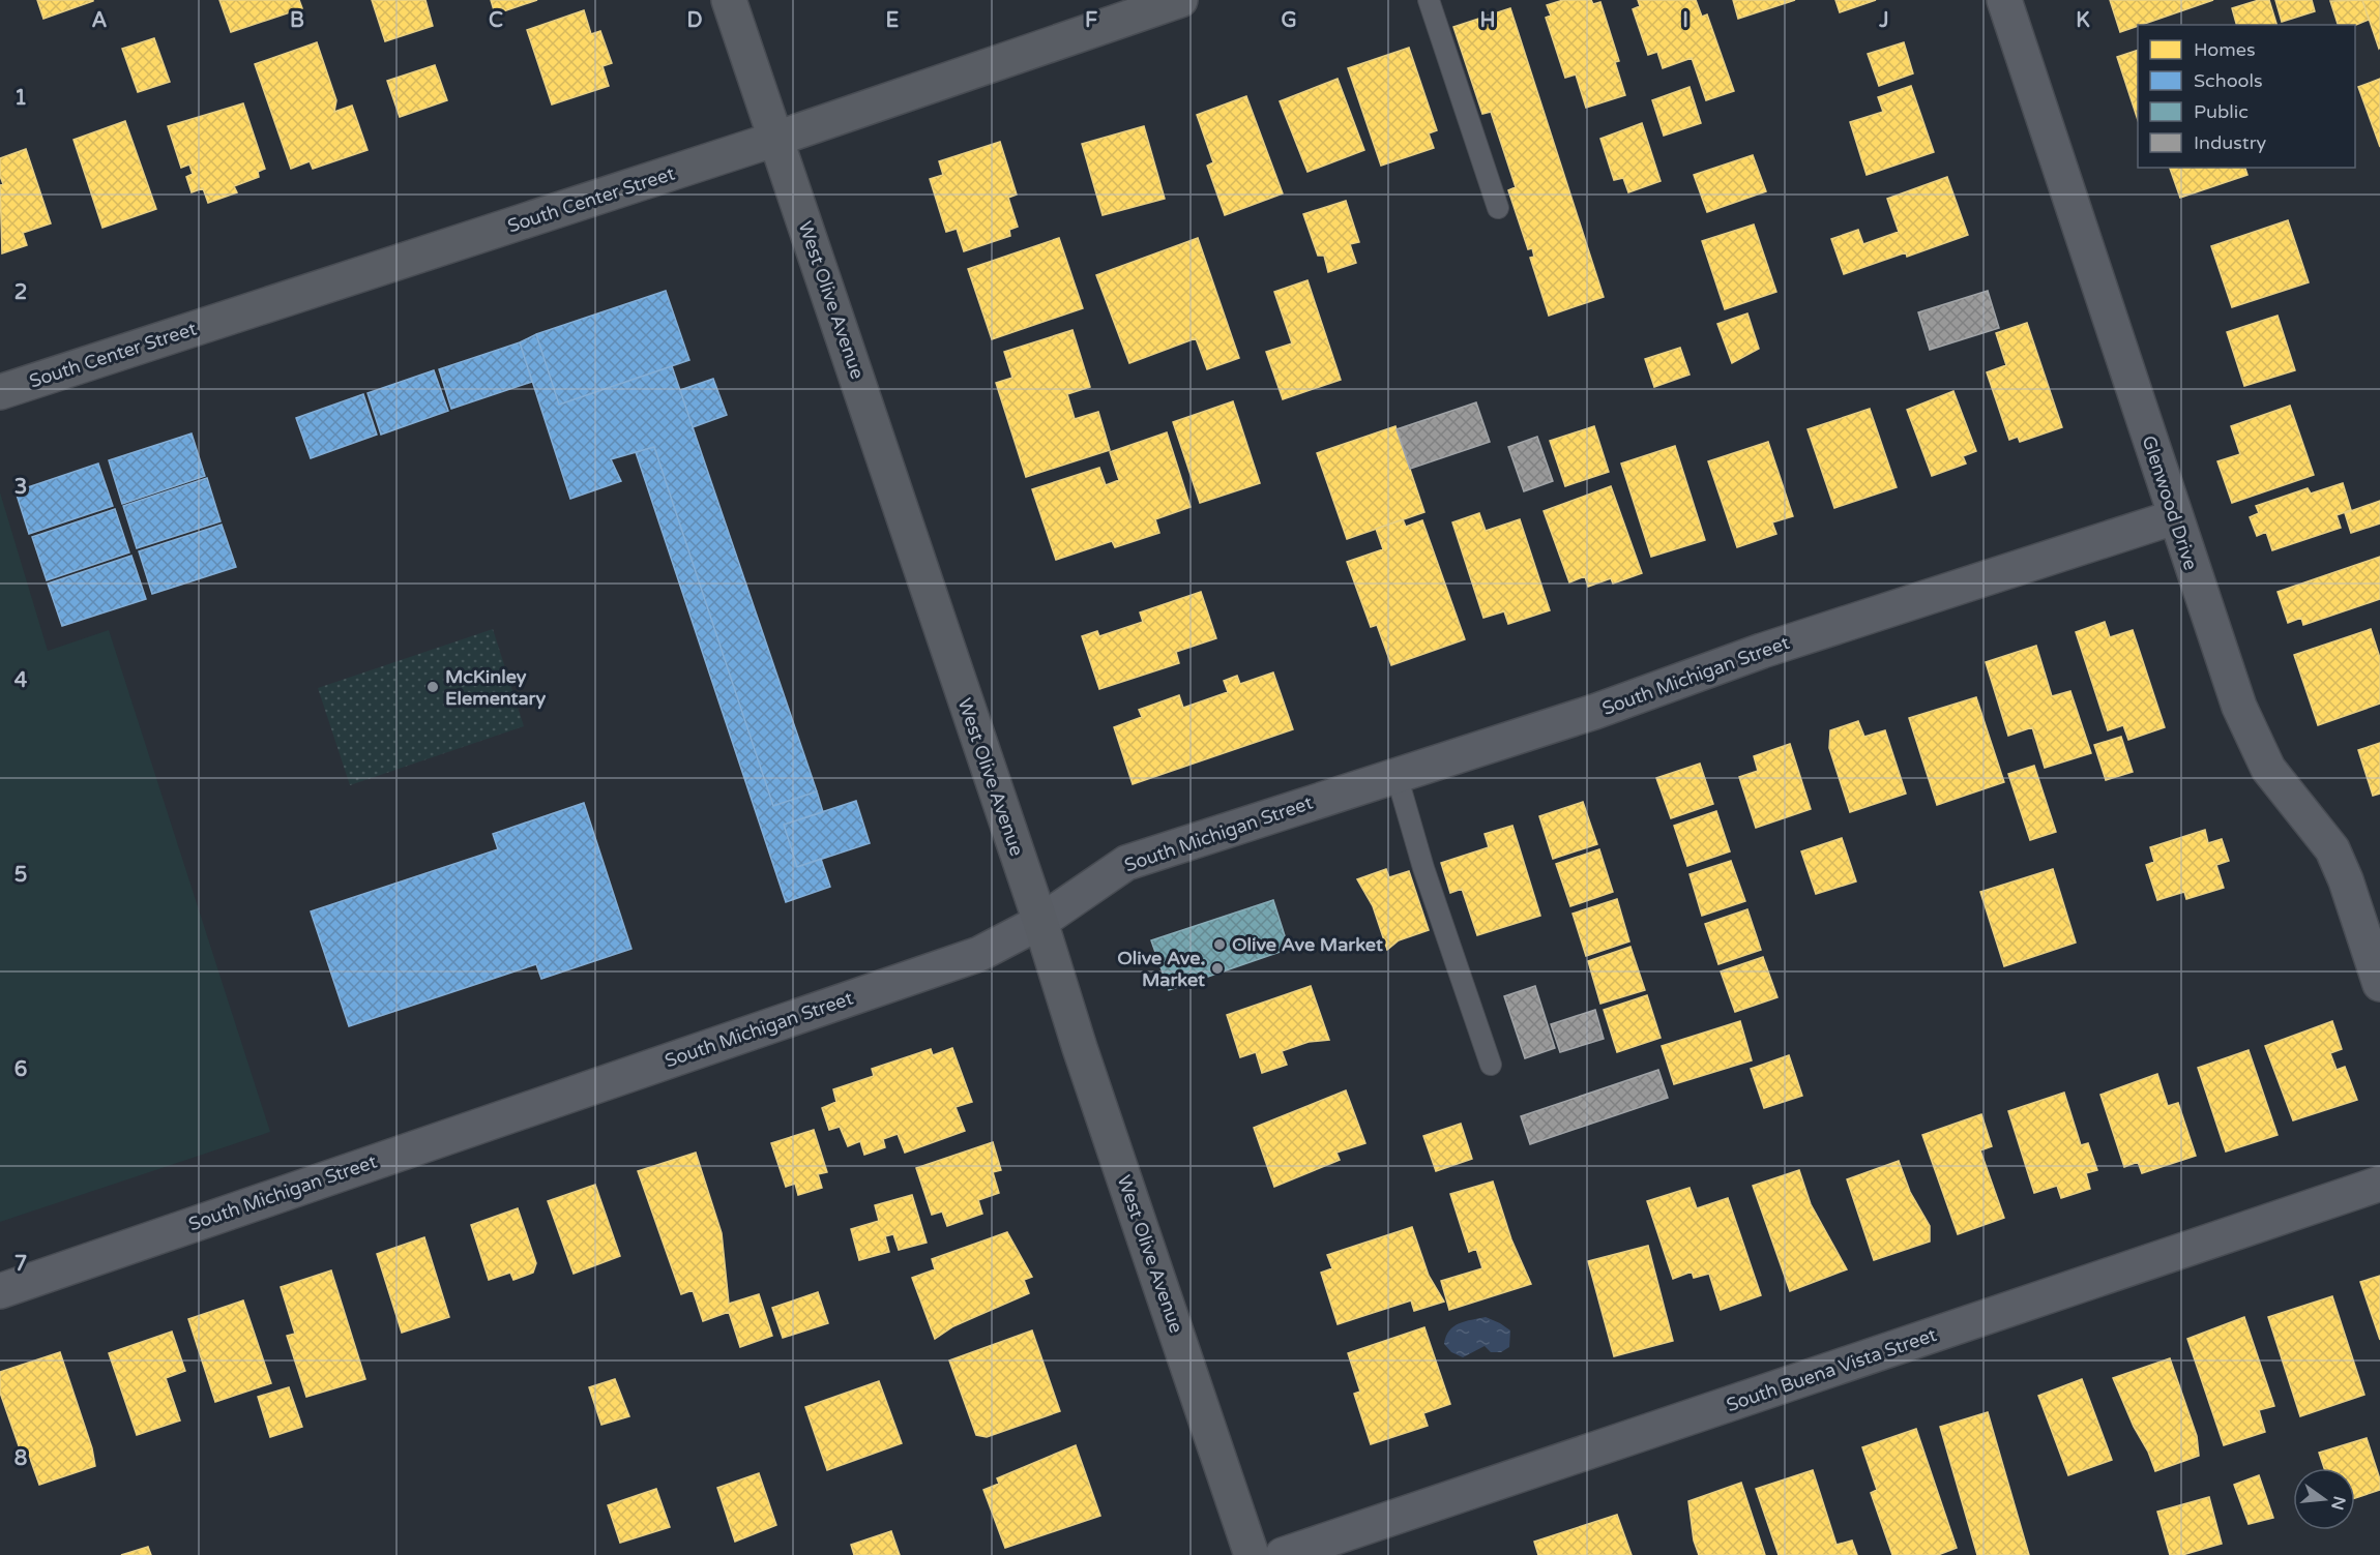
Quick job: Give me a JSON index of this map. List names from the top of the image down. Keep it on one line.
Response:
{"streets":{"street":["South Center Street","West Olive Avenue","Glenwood Drive","South Michigan Street","South Buena Vista Street"]},"crossings":[["South Center Street","West Olive Avenue"],["West Olive Avenue","South Michigan Street"],["Glenwood Drive","South Michigan Street"]],"places":["McKinley Elementary","Olive Ave Market","Olive Ave. Market"],"legend":["Homes","Schools","Public","Industry"],"north":"right","grid":{"columns":["A","B","C","D","E","F","G","H","I","J","K"],"rows":["1","2","3","4","5","6","7","8"]}}
